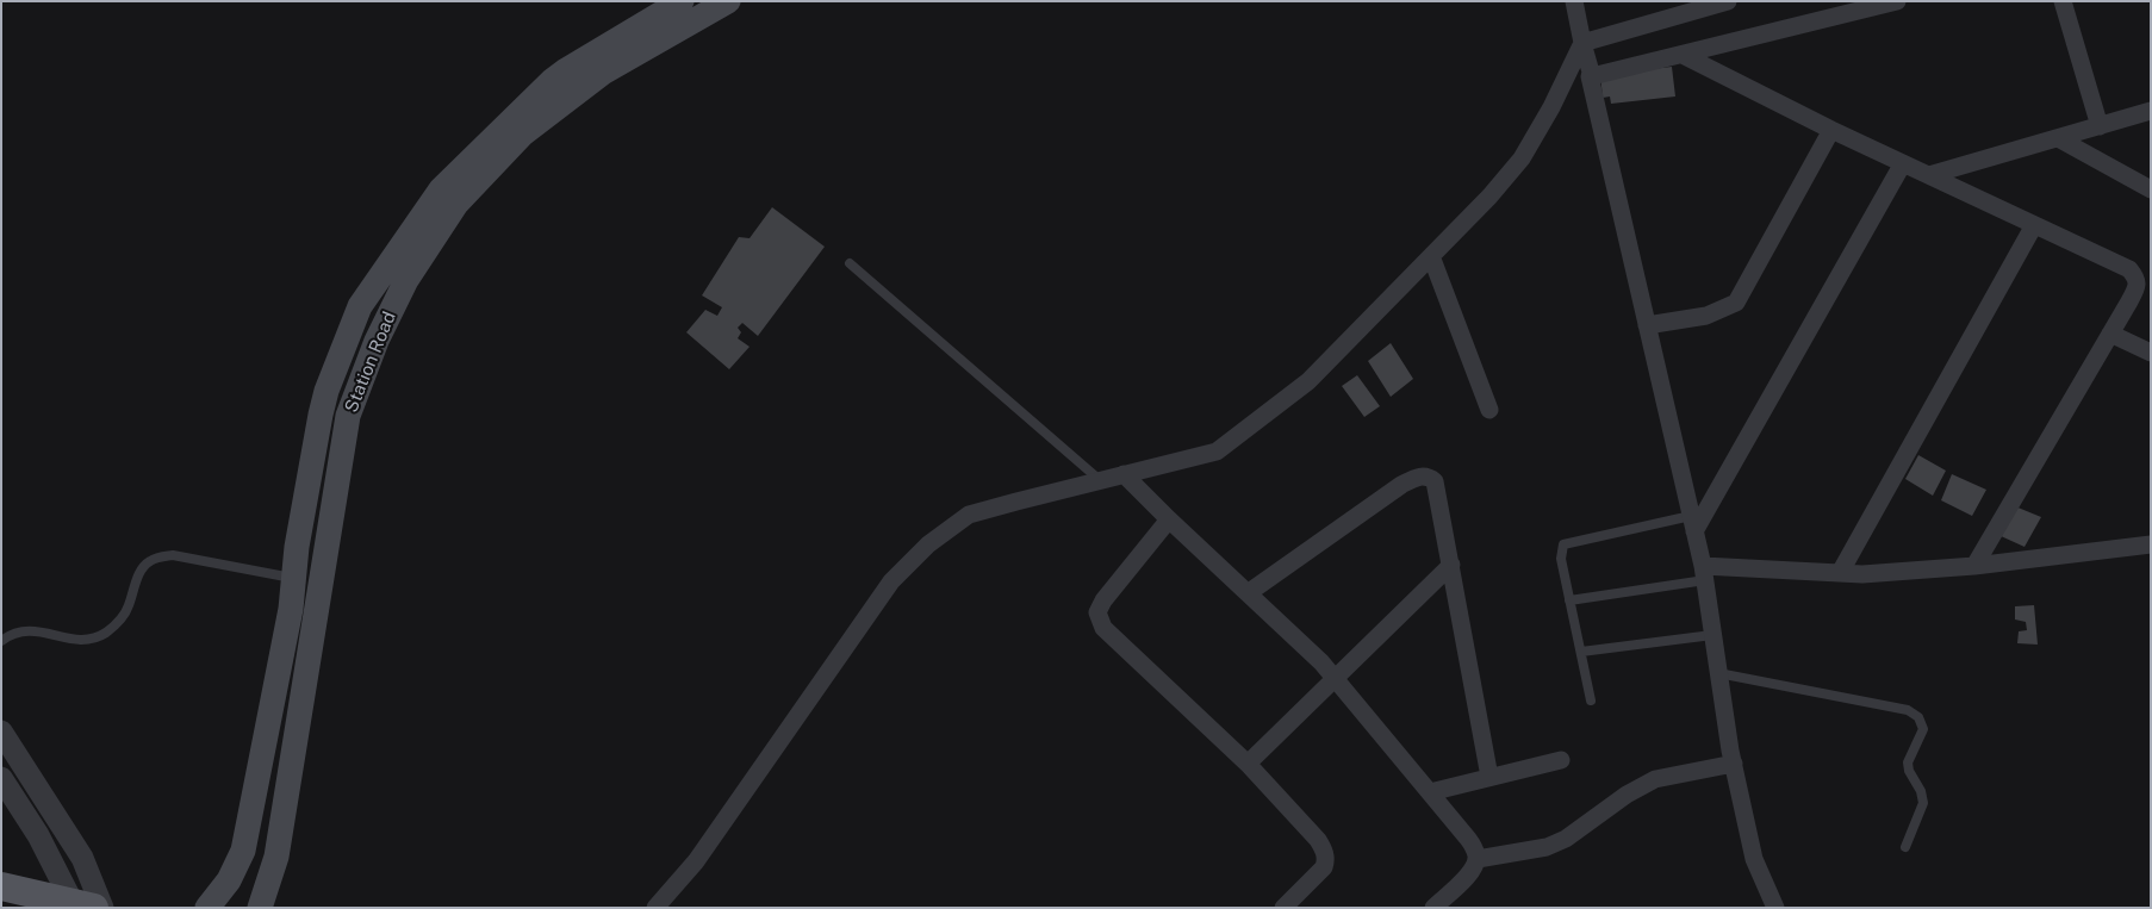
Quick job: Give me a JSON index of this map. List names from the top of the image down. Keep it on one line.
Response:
{"streets":{"main road":["Station Road"]}}
